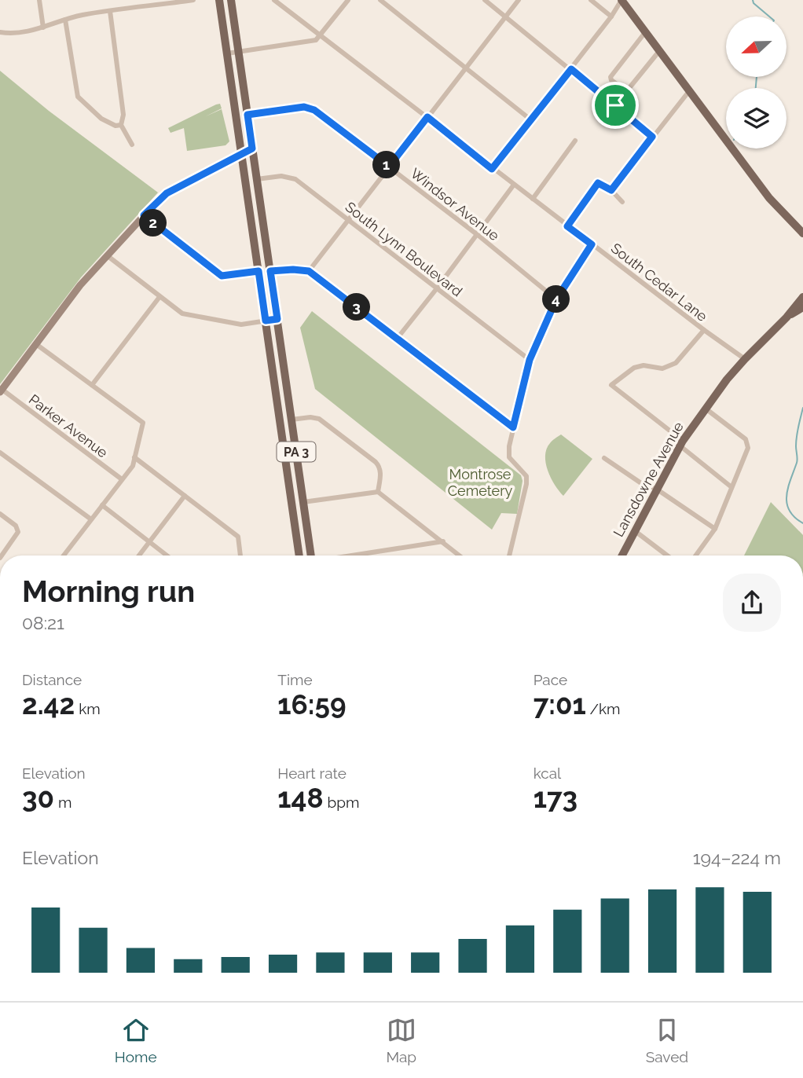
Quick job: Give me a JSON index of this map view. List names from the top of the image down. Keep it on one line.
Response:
{"streets":{"main road":["PA 3","Lansdowne Avenue"],"street":["Windsor Avenue","South Lynn Boulevard","South Cedar Lane","Parker Avenue"]},"crossings":[["Windsor Avenue","PA 3"],["South Lynn Boulevard","PA 3"],["South Cedar Lane","Lansdowne Avenue"]],"parks":["Montrose Cemetery"],"north":"left","page":{"pins":["1","2","4","3"],"heading":["Morning run","08:21"],"stats":[["Distance","2.42 km"],["Time","16:59"],["Pace","7:01 /km"],["Elevation","30 m"],["Heart rate","148 bpm"],["kcal","173"]],"chart":["Elevation","194–224 m"],"tabs":["Home","Map","Saved"]}}
